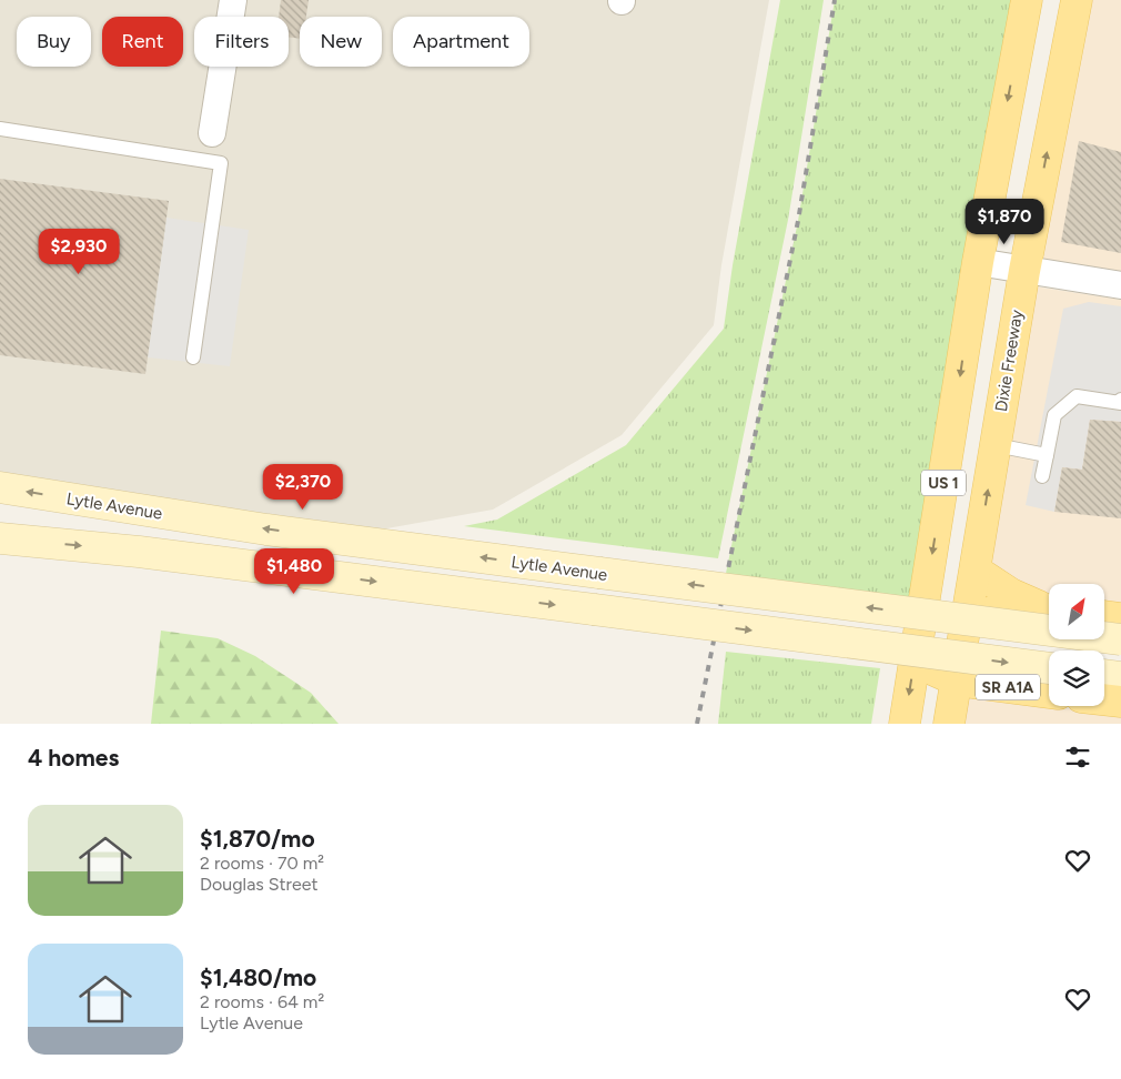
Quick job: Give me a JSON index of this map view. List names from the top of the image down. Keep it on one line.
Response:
{"streets":{"main road":["Dixie Freeway","US 1","Lytle Avenue","SR A1A"]},"crossings":[["Dixie Freeway","SR A1A"],["US 1","SR A1A"]],"north":"top right","page":{"chip":["Buy","Rent","Filters","New","Apartment"],"price":["$1,870","$2,930","$2,370","$1,480"],"heading":"4 homes","list":[{"name":"$1,870/mo","note":"2 rooms · 70 m² · Douglas Street"},{"name":"$1,480/mo","note":"2 rooms · 64 m² · Lytle Avenue"}]}}
